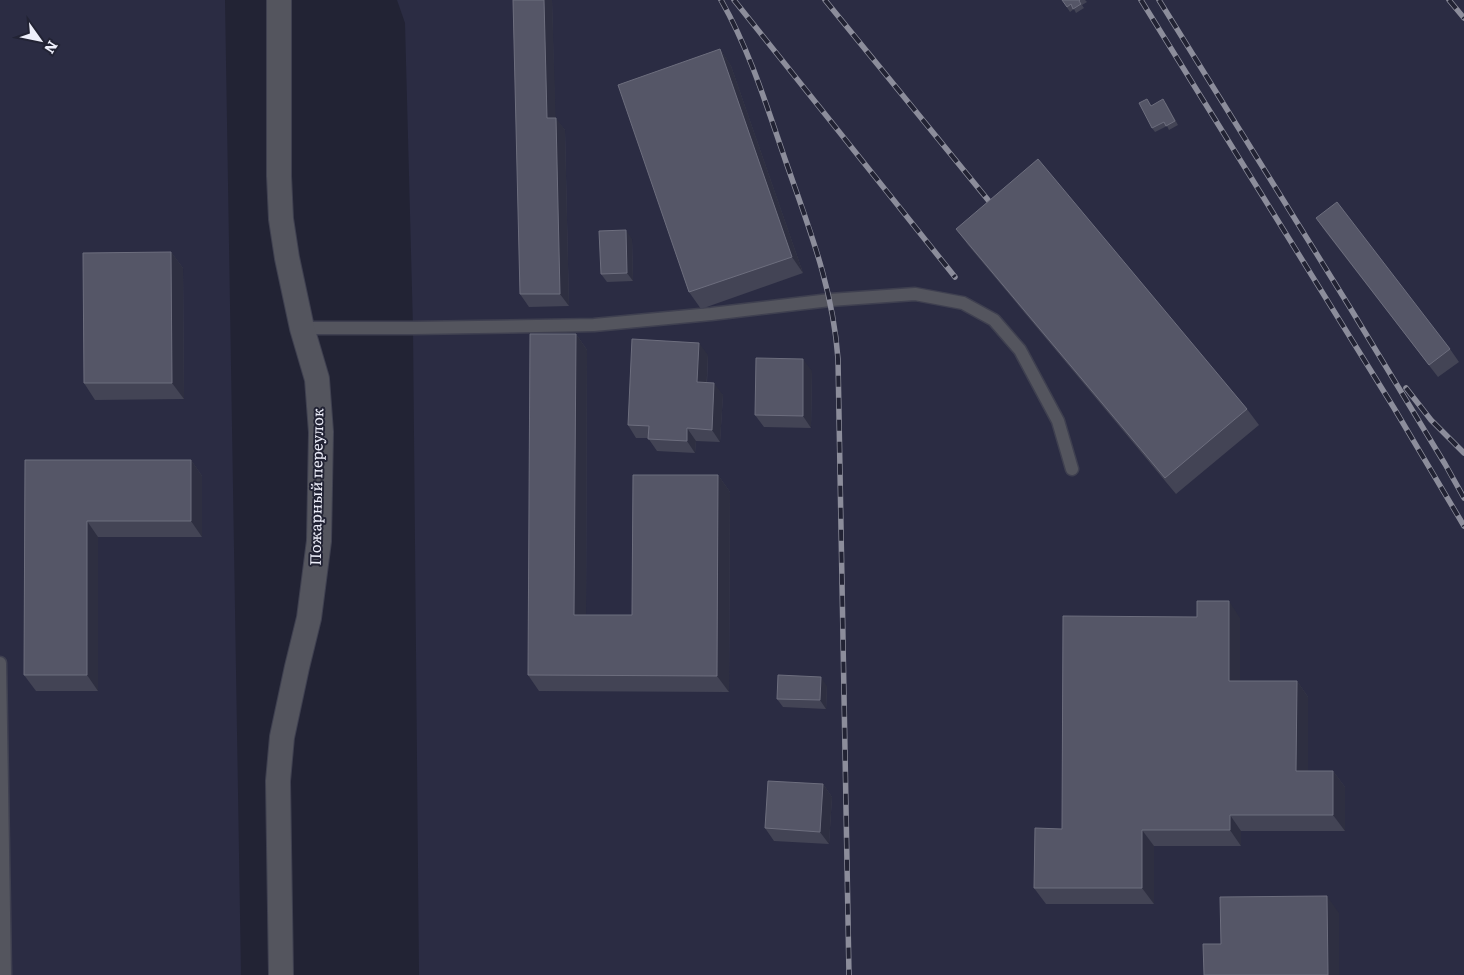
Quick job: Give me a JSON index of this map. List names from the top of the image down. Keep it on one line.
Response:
{"streets":{"street":["Пожарный переулок"]},"north":"bottom right"}
